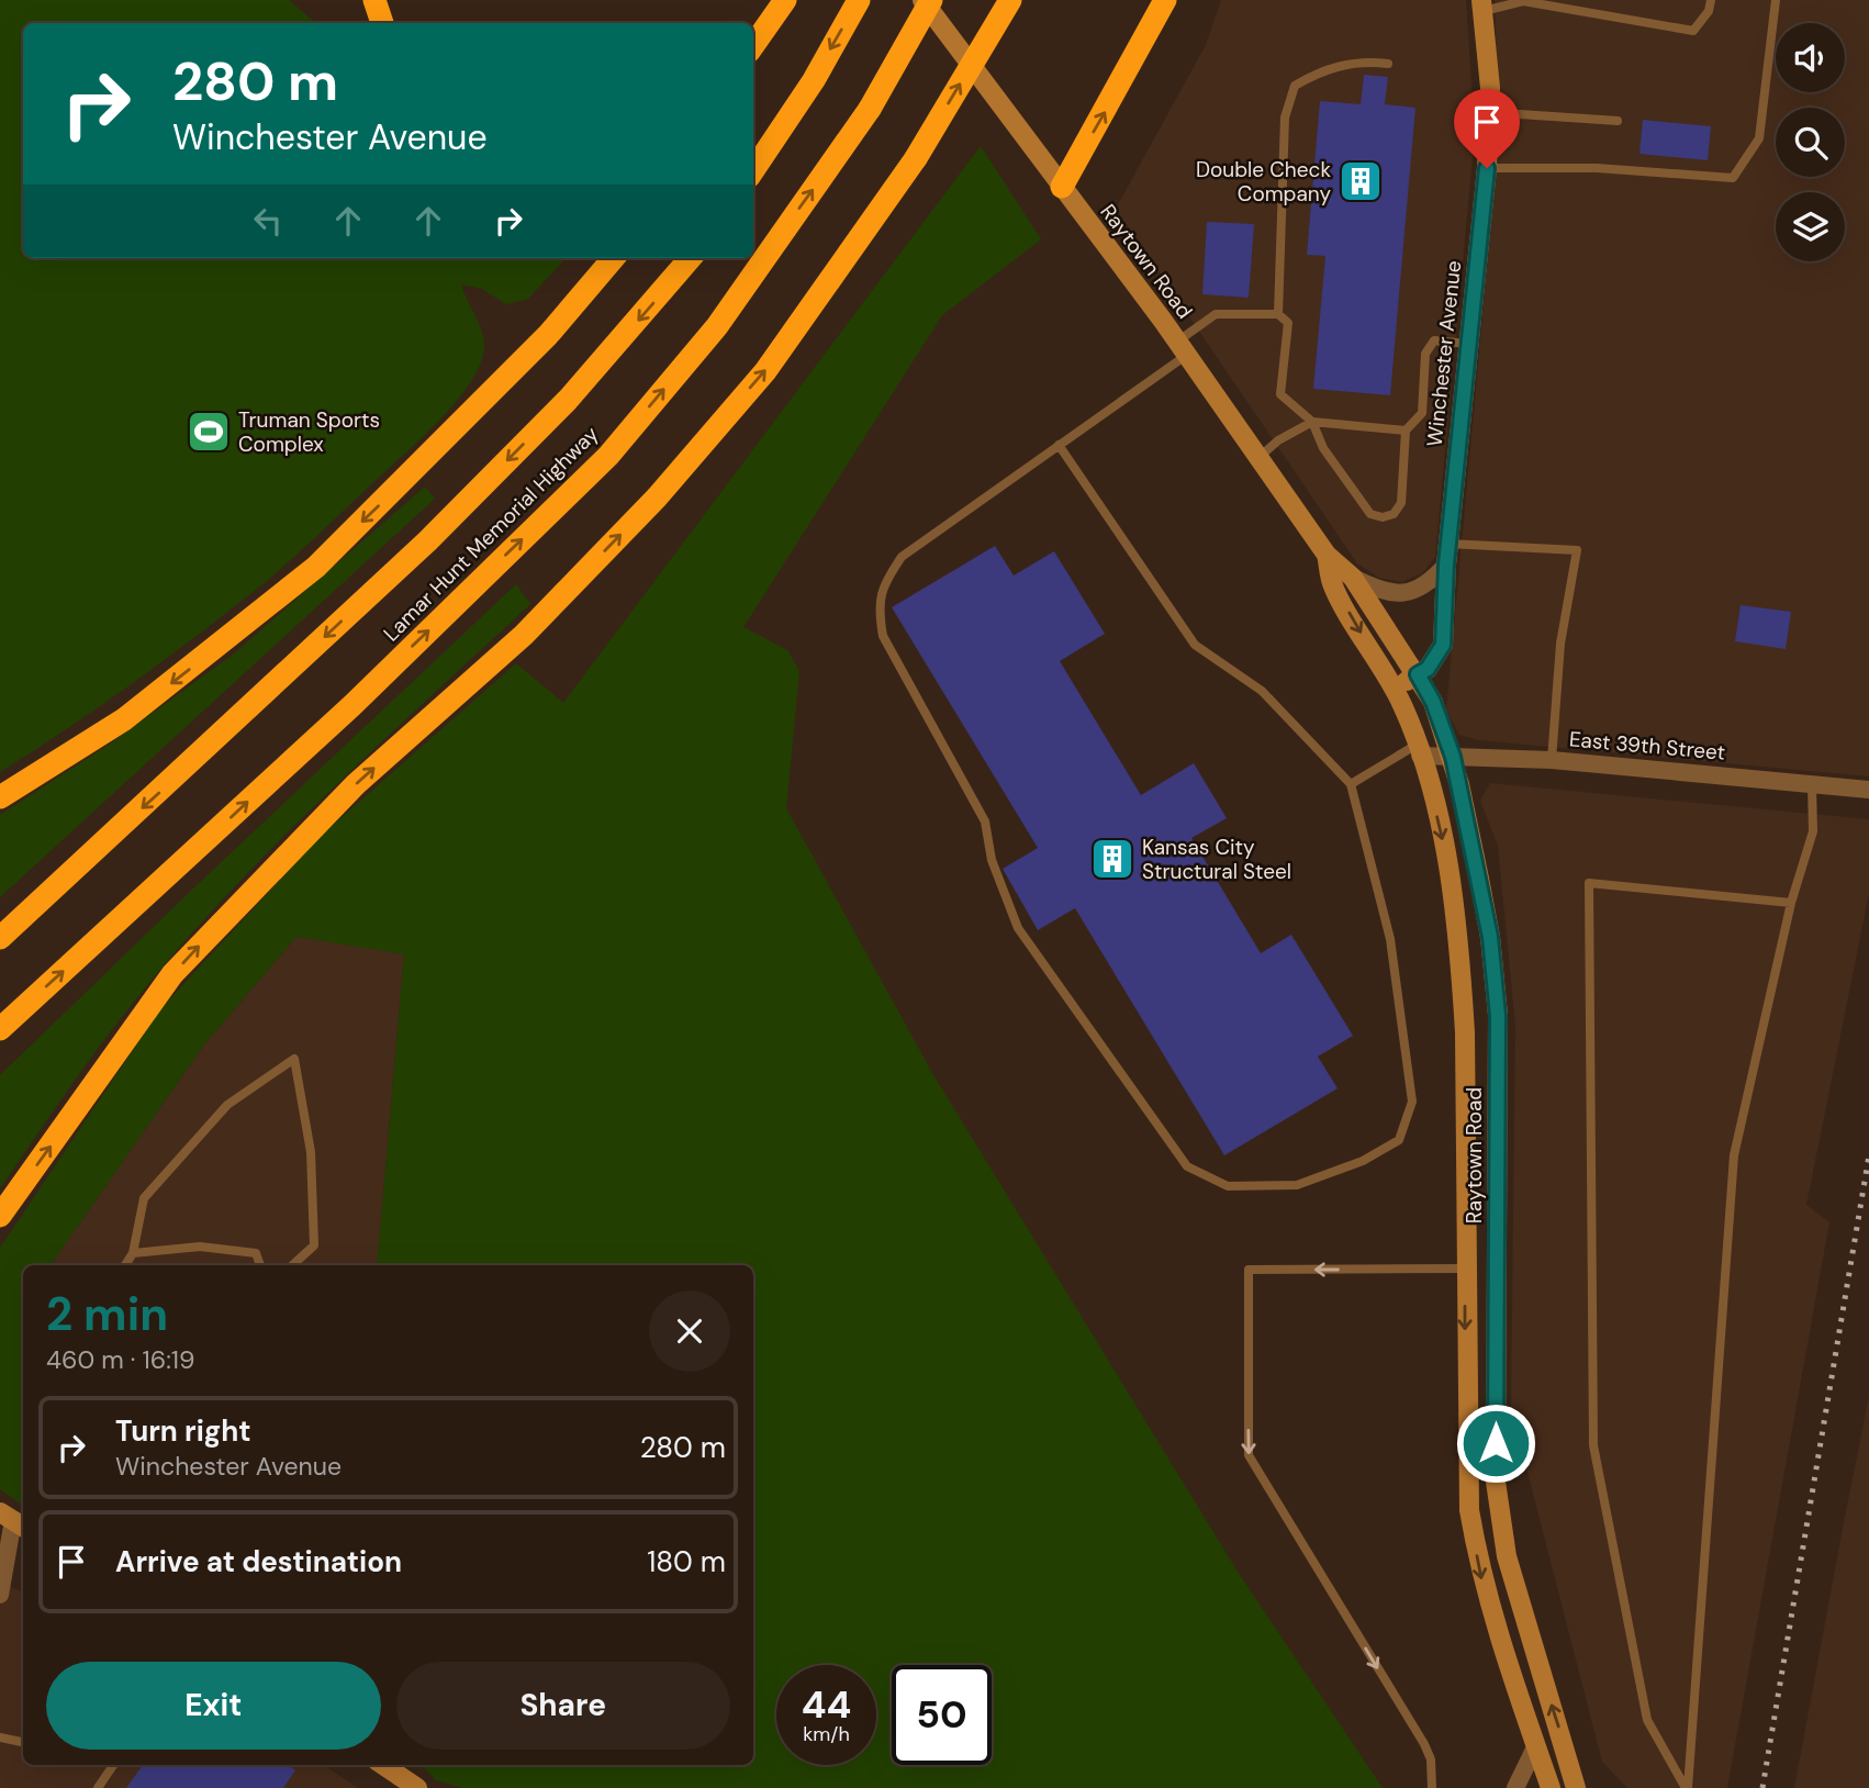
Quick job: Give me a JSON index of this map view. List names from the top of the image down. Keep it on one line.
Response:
{"streets":{"highway":["Lamar Hunt Memorial Highway"],"main road":["Raytown Road","Winchester Avenue"],"street":["East 39th Street"]},"crossings":[["Raytown Road","Winchester Avenue"],["Raytown Road","East 39th Street"]],"places":{"building":["Double Check Company","Kansas City Structural Steel"],"sports":["Truman Sports Complex"]},"page":{"turn":["280 m","Winchester Avenue"],"heading":["2 min","460 m · 16:19"],"list":[{"name":"Turn right","note":"Winchester Avenue","value":"280 m"},{"name":"Arrive at destination","value":"180 m"}],"buttons":["Exit","Share"],"speed":"44 km/h","limit":"50"}}
